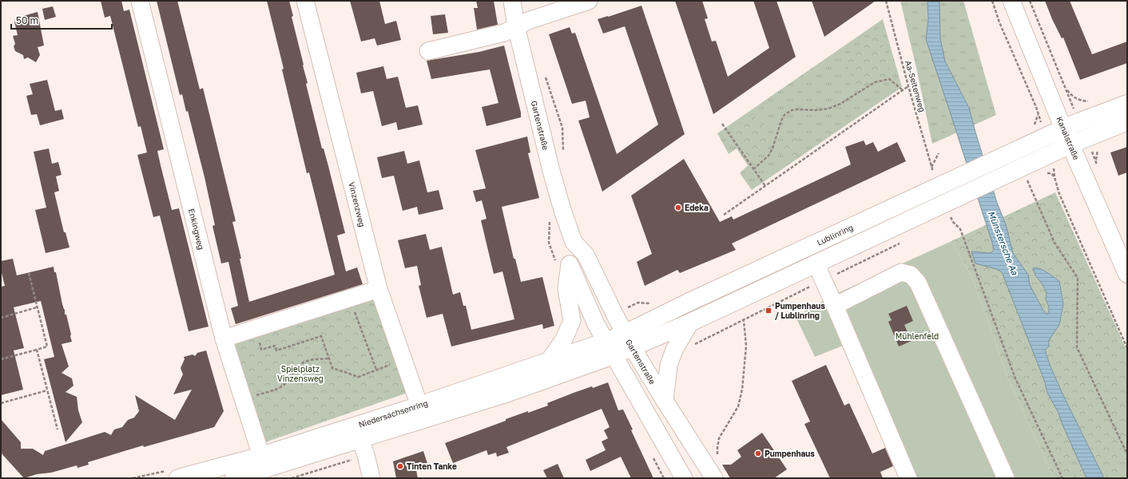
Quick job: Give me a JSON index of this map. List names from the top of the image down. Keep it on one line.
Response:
{"streets":{"main road":["Kanalstraße","Lublinring","Niedersachsenring"],"street":["Gartenstraße","Vinzenzweg","Enkingweg"],"path":["Aa-Seitenweg"]},"crossings":[["Aa-Seitenweg","Lublinring"],["Gartenstraße","Lublinring"],["Gartenstraße","Niedersachsenring"],["Kanalstraße","Lublinring"],["Vinzenzweg","Niedersachsenring"],["Enkingweg","Niedersachsenring"],["Lublinring","Niedersachsenring"]],"water":["Münstersche Aa"],"parks":["Mühlenfeld","Spielplatz Vinzensweg"],"places":{"other":["Edeka","Pumpenhaus","Tinten Tanke"],"transit":["Pumpenhaus / Lublinring"]},"scale_bar":"50 m"}
